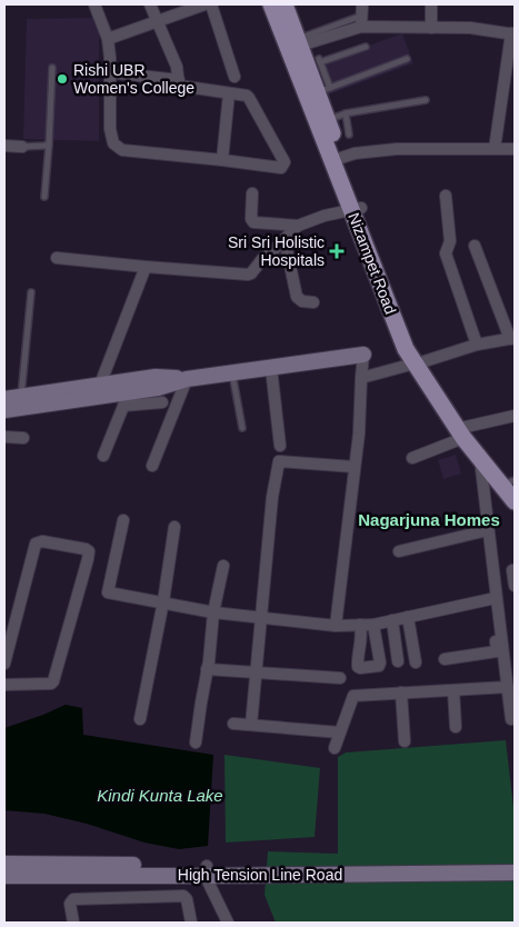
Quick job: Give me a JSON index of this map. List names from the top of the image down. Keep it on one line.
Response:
{"streets":{"main road":["Nizampet Road","High Tension Line Road"]},"districts":["Nagarjuna Homes"],"water":["Kindi Kunta Lake"],"places":{"other":["Rishi UBR Women's College"],"health":["Sri Sri Holistic Hospitals"]}}
